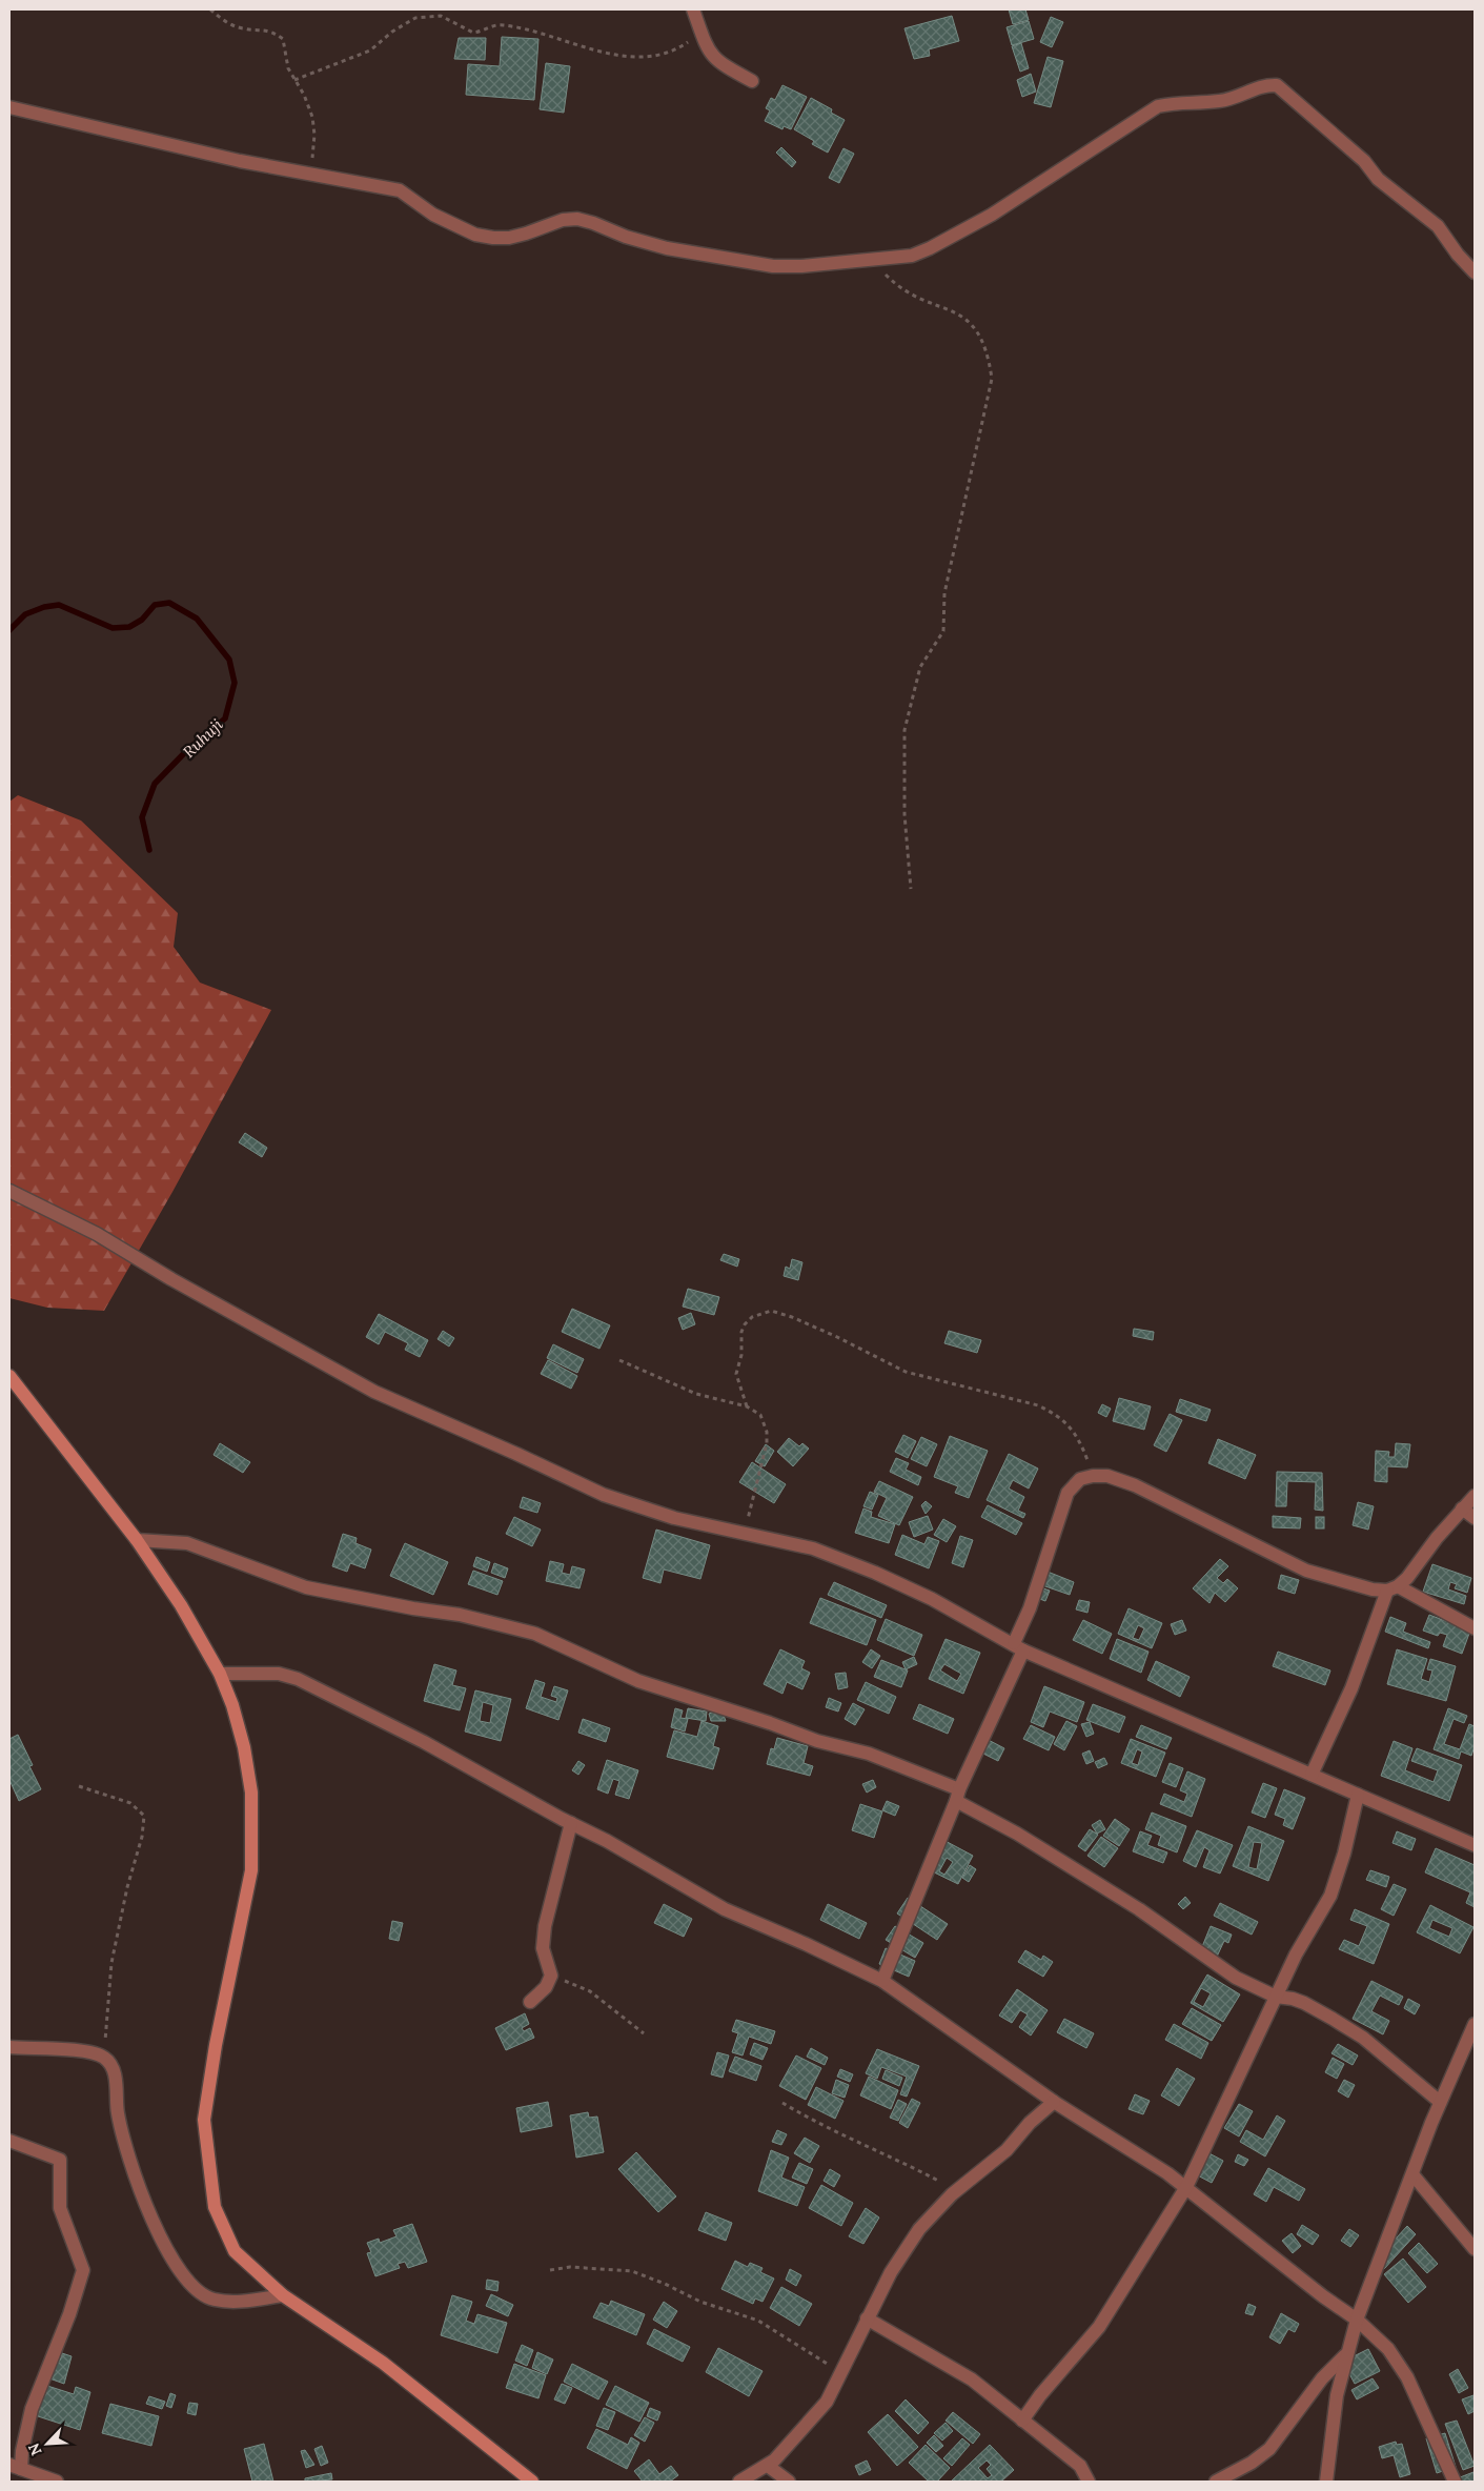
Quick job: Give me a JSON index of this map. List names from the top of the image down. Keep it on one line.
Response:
{"water":["Ruhuji"],"north":"bottom left"}
